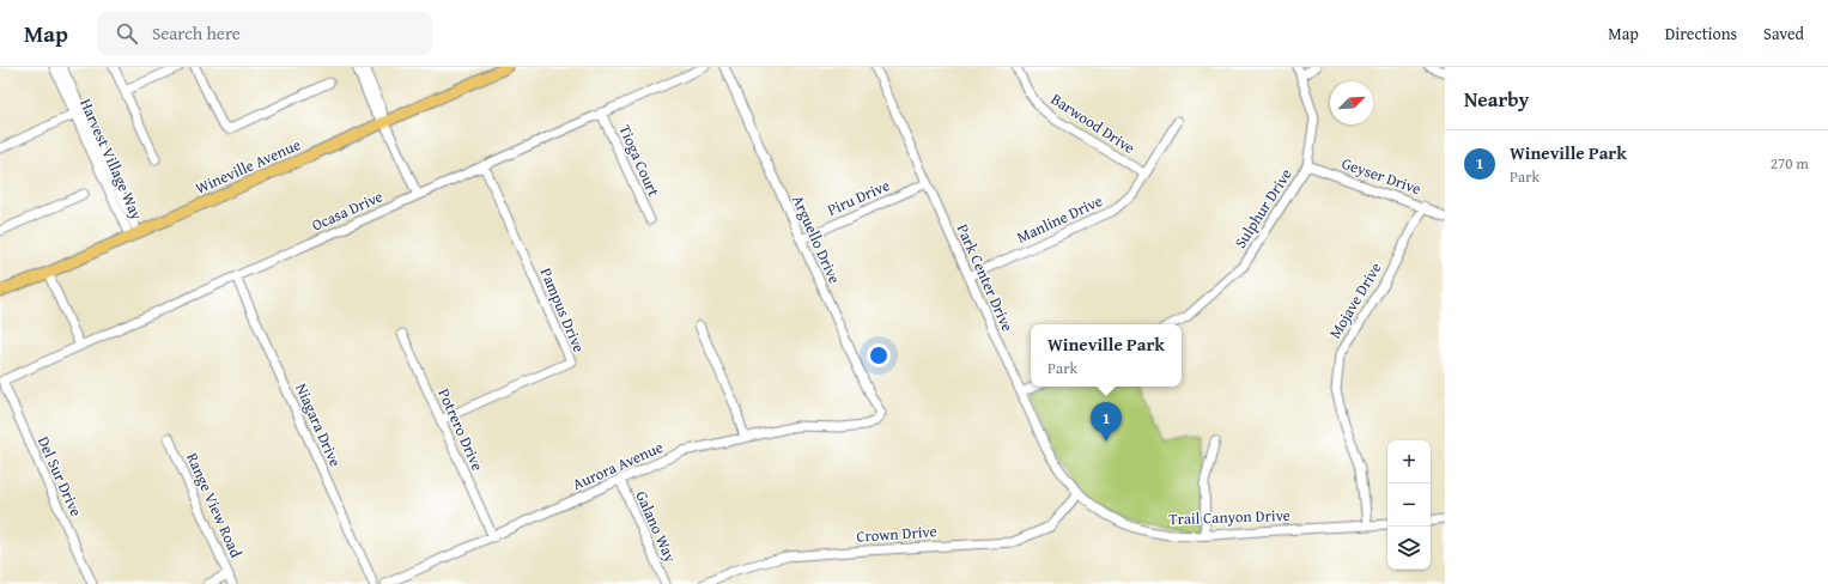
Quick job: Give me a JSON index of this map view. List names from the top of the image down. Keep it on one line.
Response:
{"streets":{"main road":["Wineville Avenue"],"street":["Barwood Drive","Harvest Village Way","Tioga Court","Geyser Drive","Piru Drive","Sulphur Drive","Ocasa Drive","Manline Drive","Arguello Drive","Park Center Drive","Mojave Drive","Pampus Drive","Niagara Drive","Potrero Drive","Aurora Avenue","Del Sur Drive","Range View Road","Trail Canyon Drive","Galano Way","Crown Drive"]},"crossings":[["Barwood Drive","Manline Drive"],["Harvest Village Way","Wineville Avenue"],["Tioga Court","Ocasa Drive"],["Geyser Drive","Sulphur Drive"],["Geyser Drive","Mojave Drive"],["Piru Drive","Arguello Drive"],["Piru Drive","Park Center Drive"],["Ocasa Drive","Pampus Drive"],["Ocasa Drive","Niagara Drive"],["Ocasa Drive","Del Sur Drive"],["Manline Drive","Park Center Drive"],["Arguello Drive","Aurora Avenue"],["Park Center Drive","Trail Canyon Drive"],["Park Center Drive","Crown Drive"],["Mojave Drive","Trail Canyon Drive"],["Pampus Drive","Potrero Drive"],["Potrero Drive","Aurora Avenue"],["Aurora Avenue","Galano Way"],["Trail Canyon Drive","Crown Drive"]],"north":"top right","page":{"header":"Map","search":"Search here","nav":["Map","Directions","Saved"],"heading":"Nearby","list":[{"mark":"1","name":"Wineville Park","note":"Park","value":"270 m"}],"popup":["Wineville Park","Park"],"pins":"1","map_buttons":["+","−"]}}
